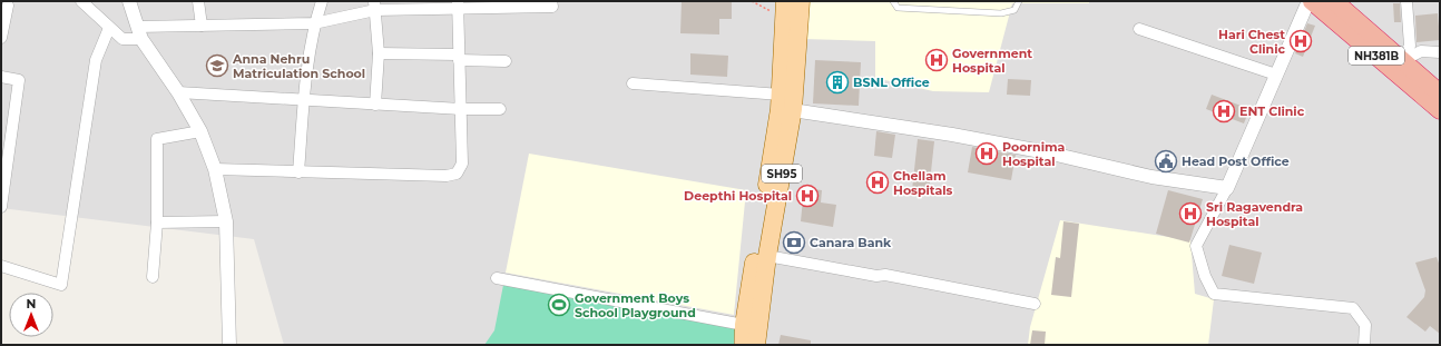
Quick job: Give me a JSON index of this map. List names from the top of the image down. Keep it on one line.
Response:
{"streets":{"highway":["NH381B"],"main road":["SH95"]},"places":{"hospital":["Hari Chest Clinic","Government Hospital","ENT Clinic","Poornima Hospital","Chellam Hospitals","Deepthi Hospital","Sri Ragavendra Hospital"],"school or university":["Anna Nehru Matriculation School"],"building":["BSNL Office"],"public building":["Head Post Office"],"bank":["Canara Bank"],"sports":["Government Boys School Playground"]},"north":"top"}
